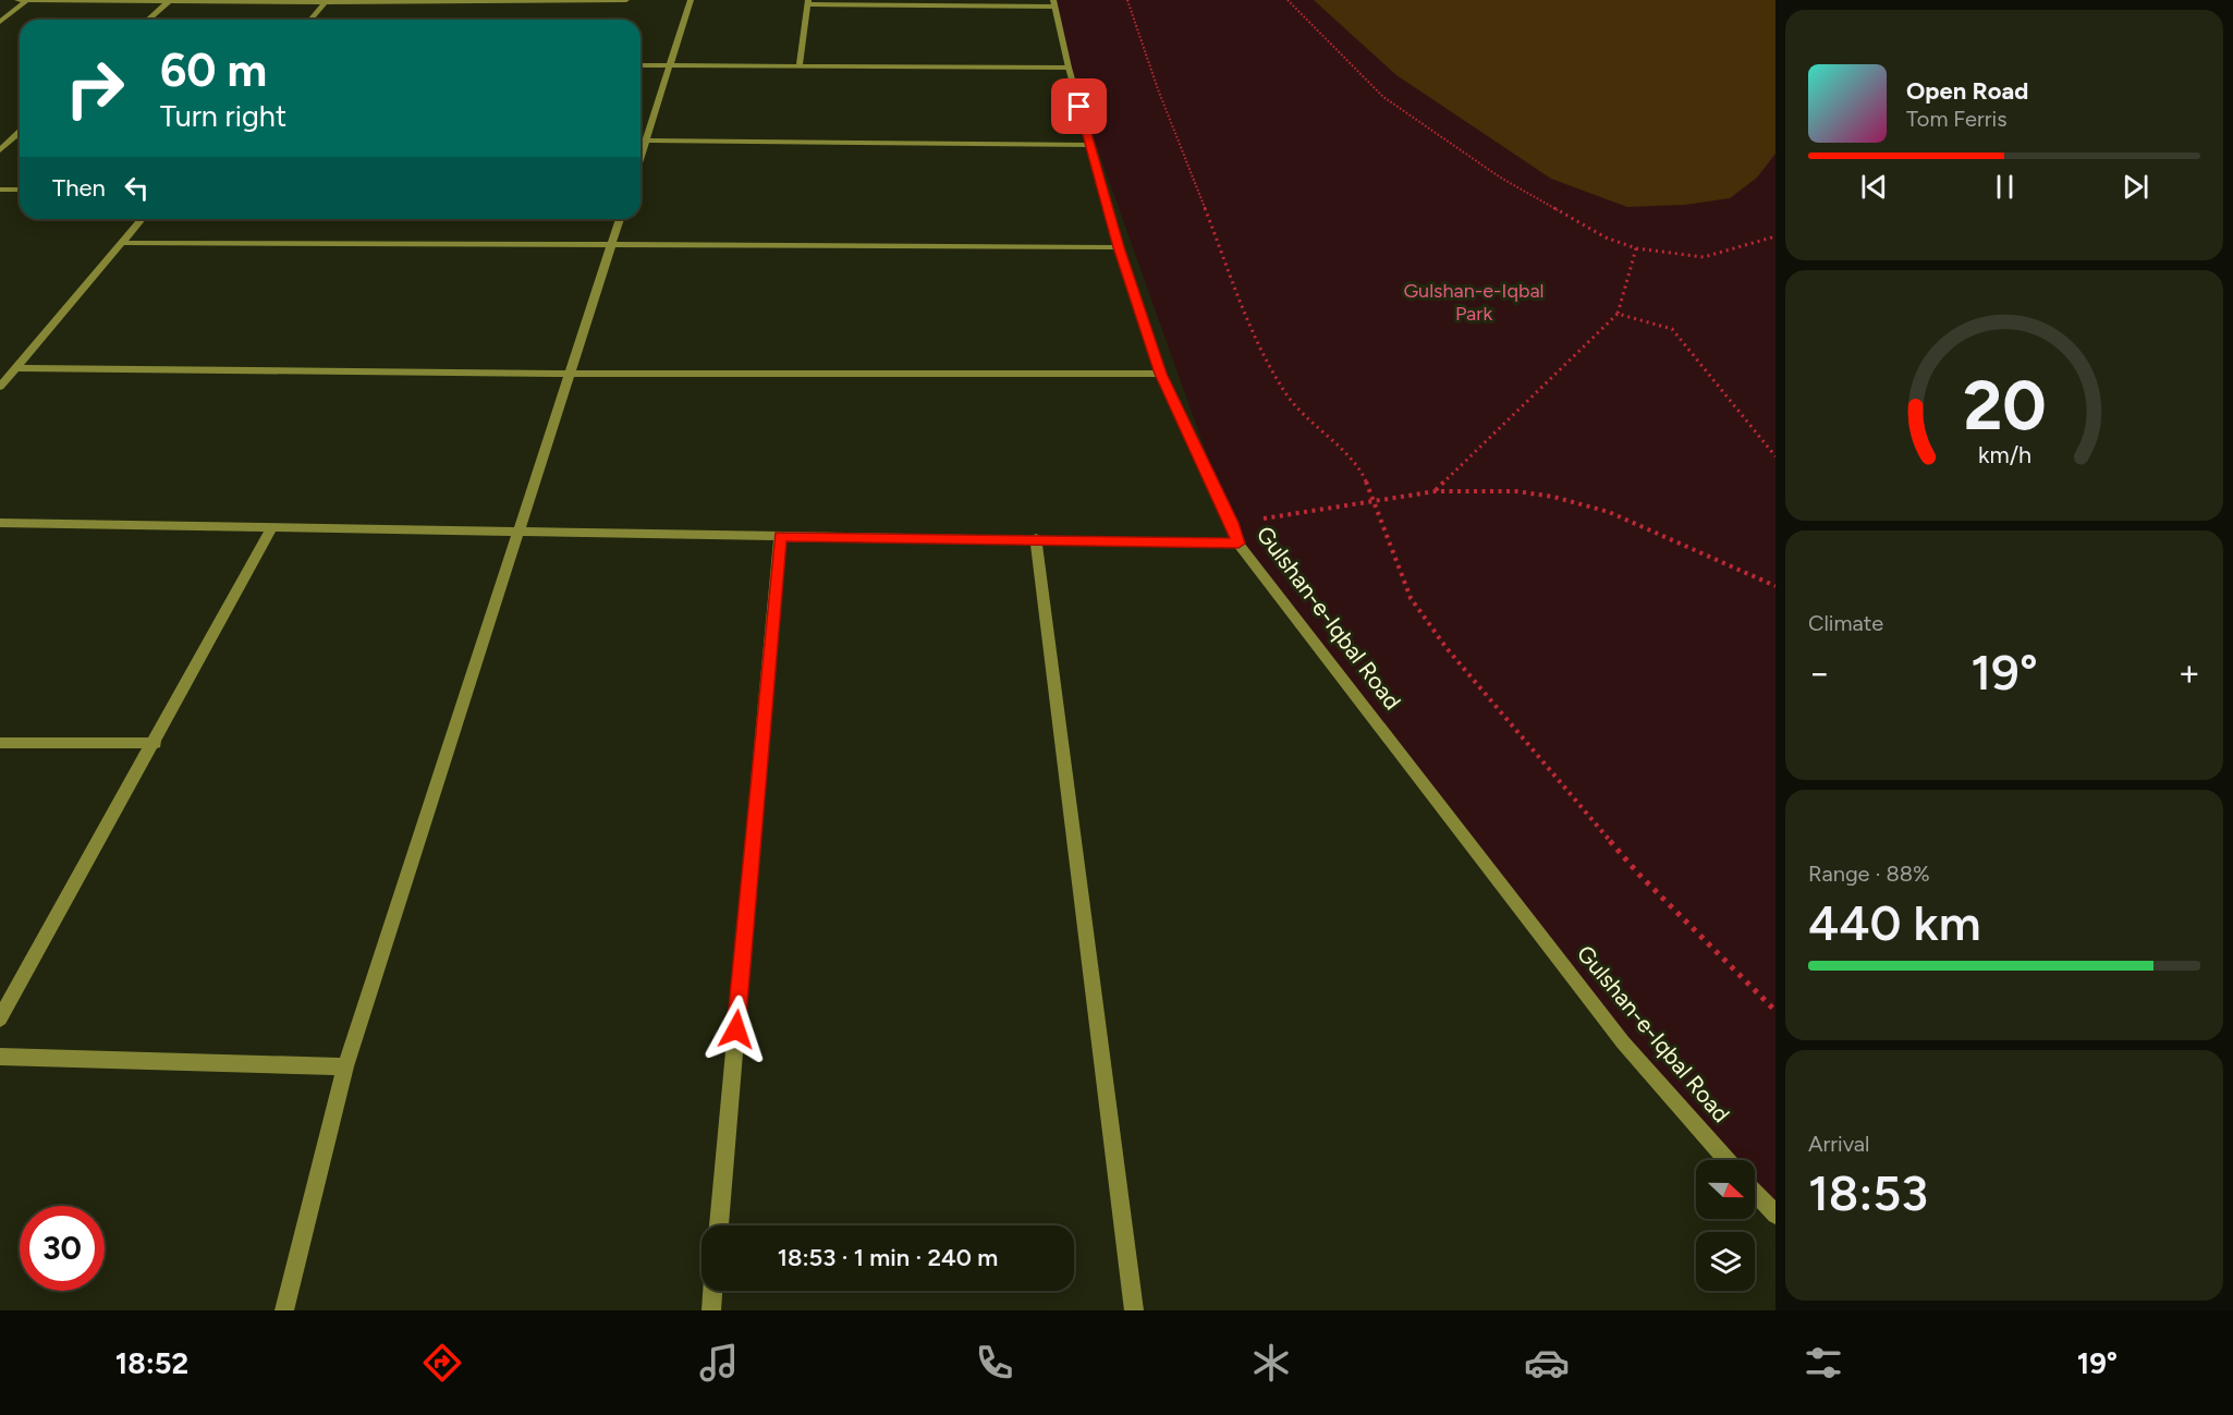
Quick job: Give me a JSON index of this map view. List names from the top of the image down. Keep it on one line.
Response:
{"streets":{"street":["Gulshan-e-Iqbal Road"]},"parks":["Gulshan-e-Iqbal Park"],"north":"right","page":{"turn":["60 m","Turn right"],"song":["Open Road","Tom Ferris"],"then":"Then","tile":["Climate",["Range · 88%","440 km"],["Arrival","18:53"]],"heat":["−","19°","+"],"limit":"30","trip":"18:53 · 1 min · 240 m","tabs":["18:52","19°"],"gauge":["20","km/h"]}}
